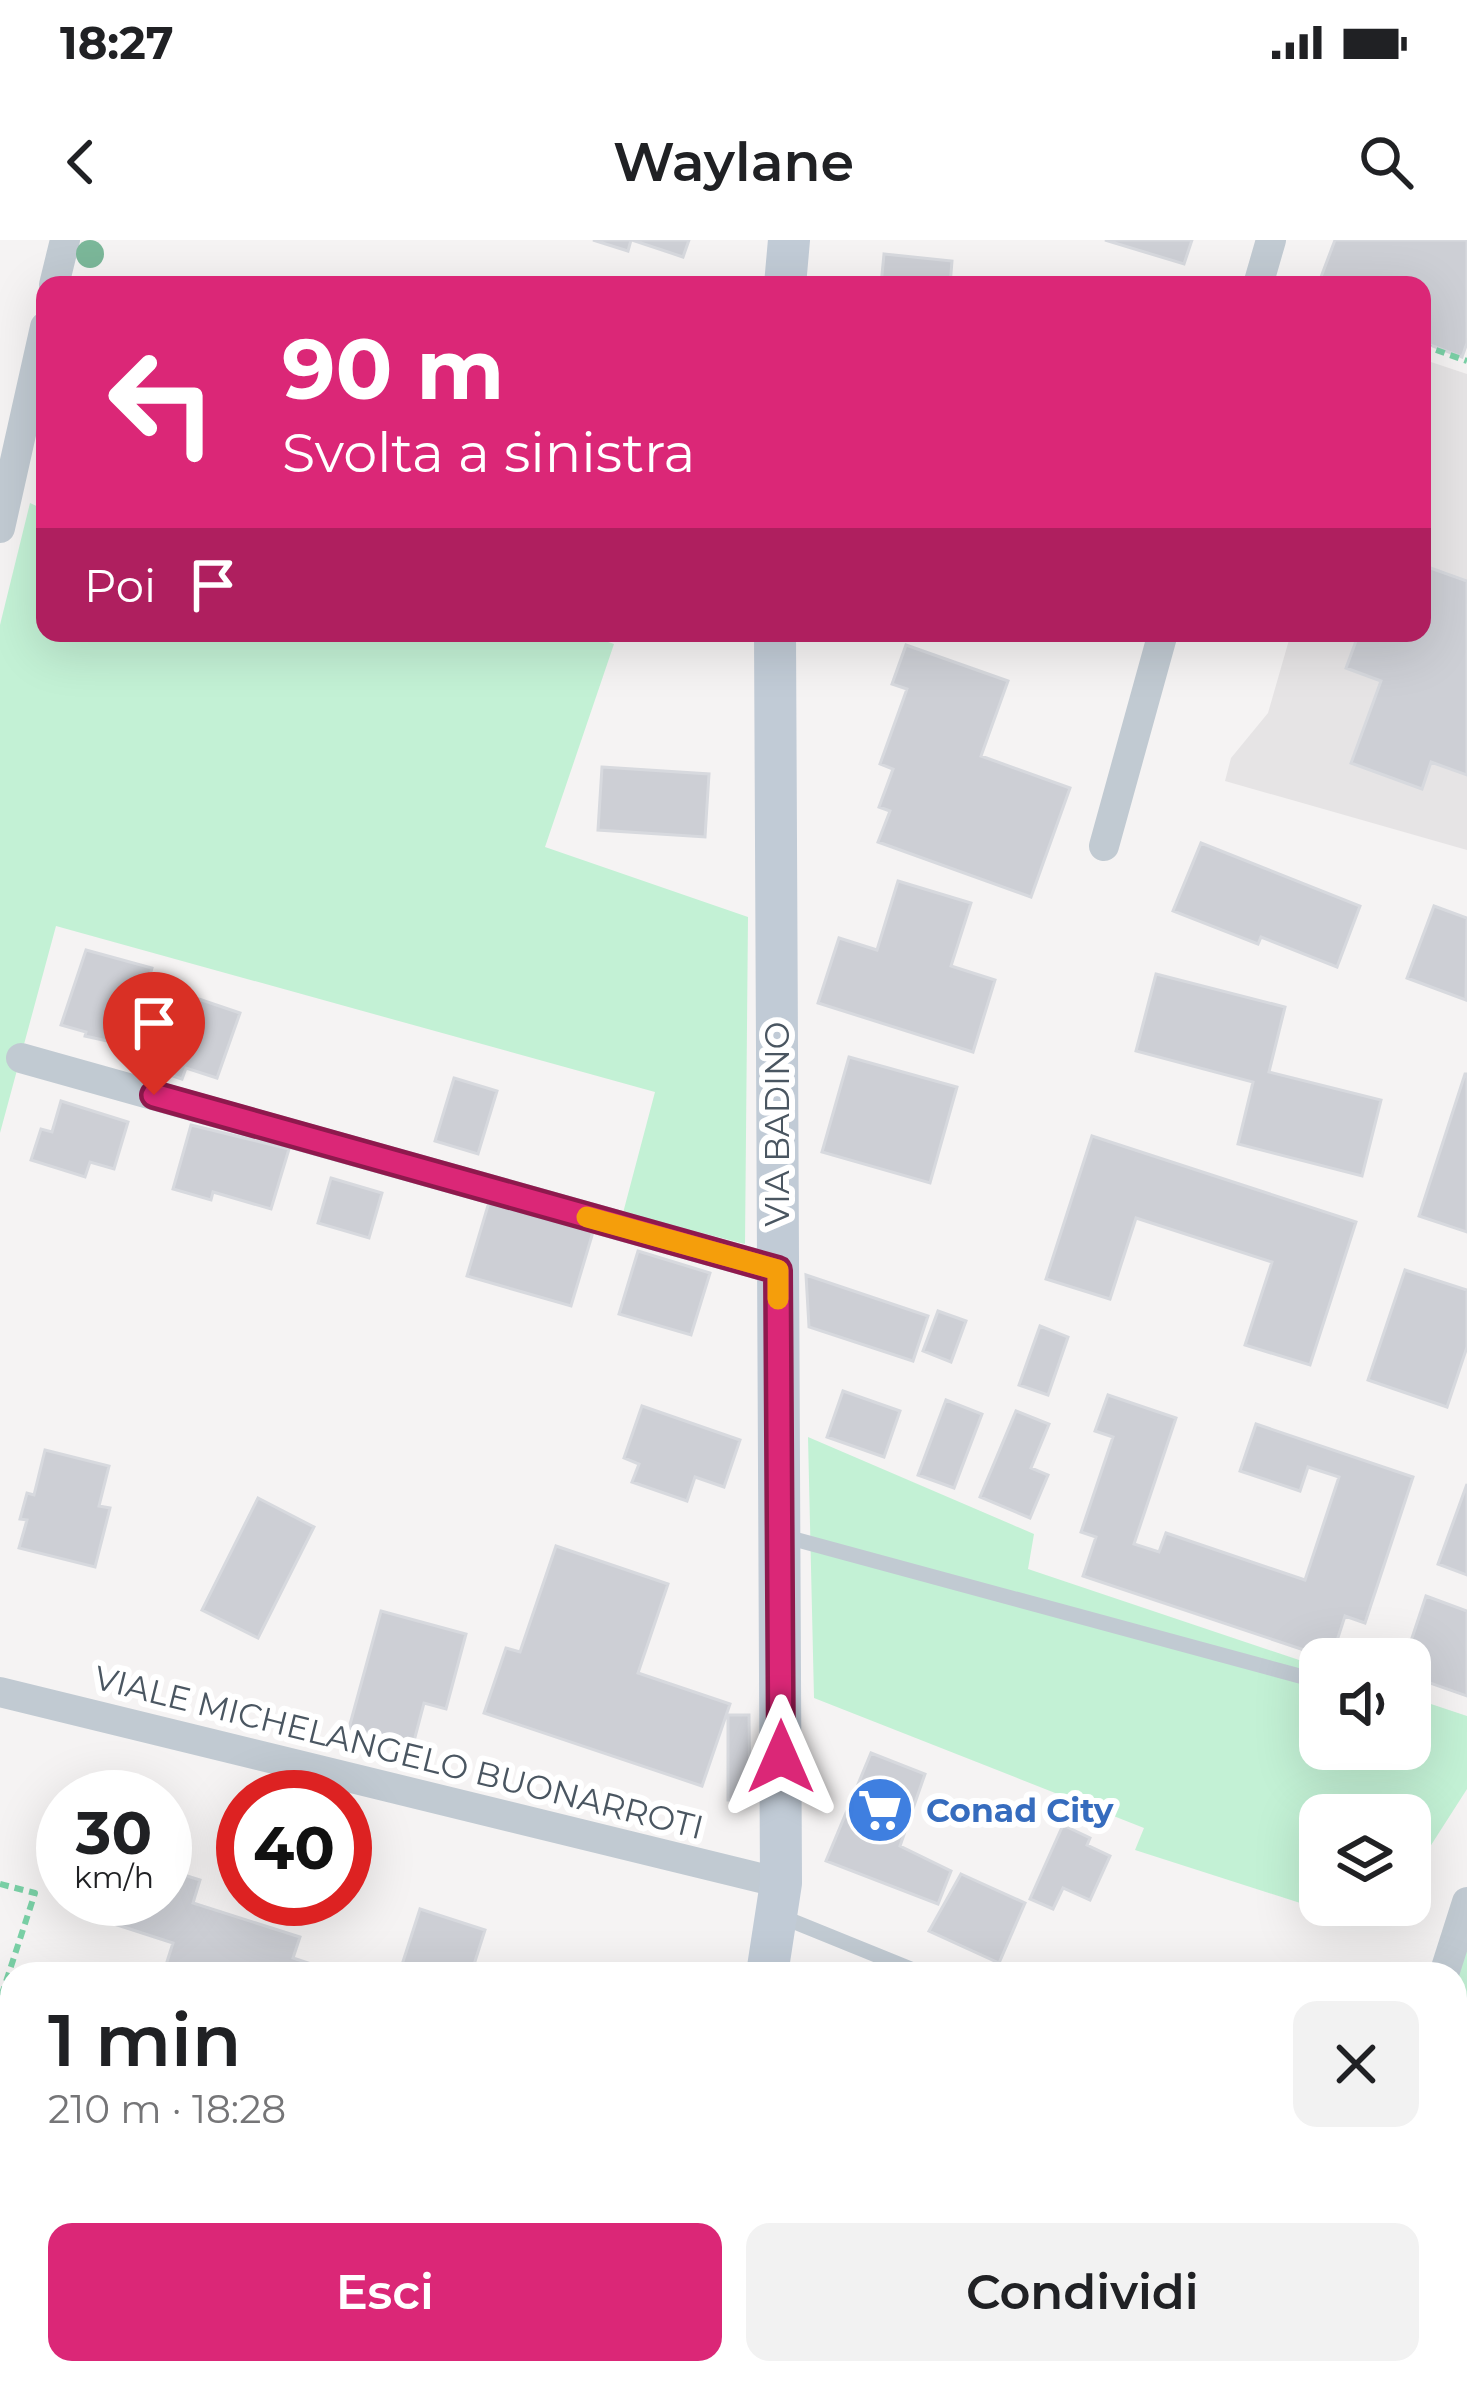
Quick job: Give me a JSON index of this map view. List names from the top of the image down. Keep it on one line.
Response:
{"streets":{"street":["VIA BADINO","VIALE MICHELANGELO BUONARROTI"]},"crossings":[["VIA BADINO","VIALE MICHELANGELO BUONARROTI"]],"places":{"supermarket":["Conad City"]},"page":{"status":"18:27","header":"Waylane","turn":["90 m","Svolta a sinistra"],"then":"Poi","speed":"30 km/h","limit":"40","heading":["1 min","210 m · 18:28"],"buttons":["Esci","Condividi"]}}
